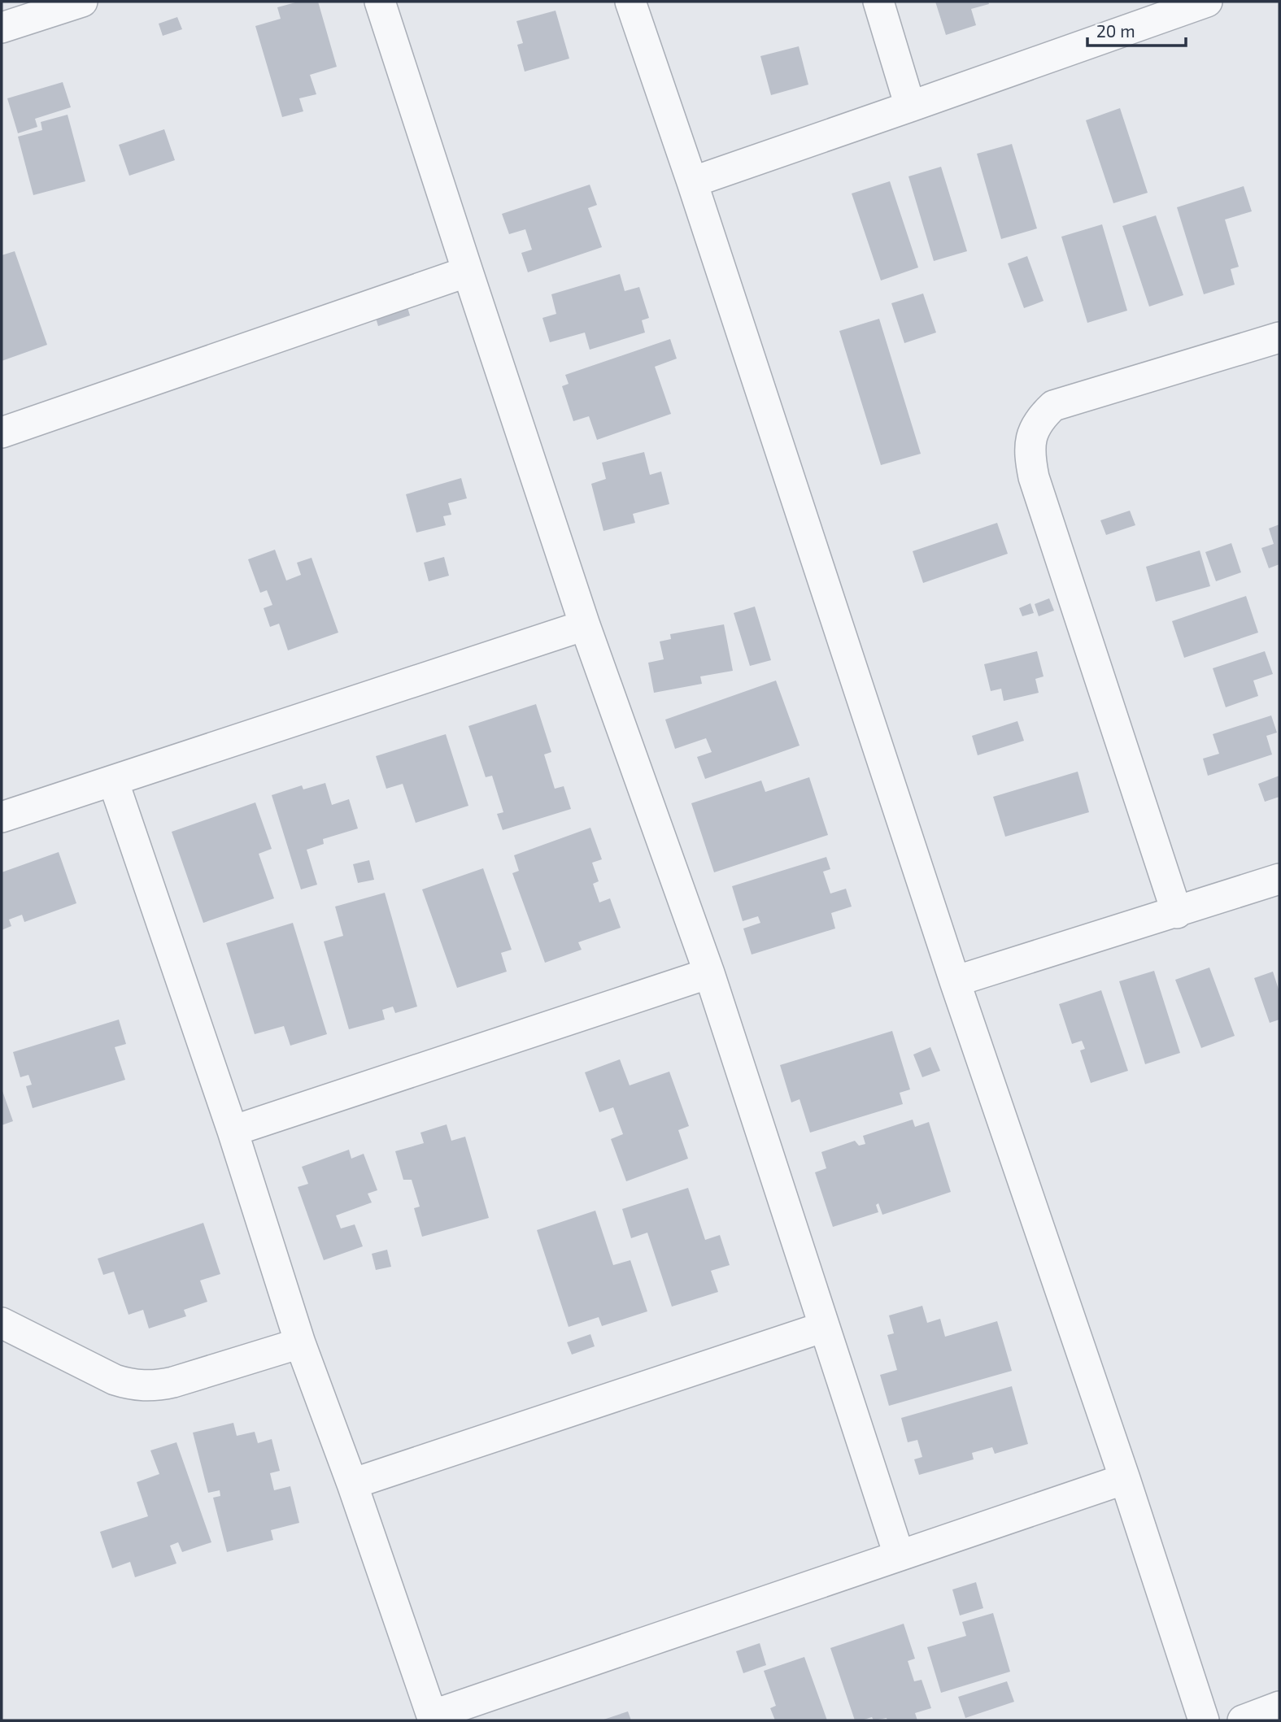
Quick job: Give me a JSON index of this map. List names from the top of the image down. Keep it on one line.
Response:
{"scale_bar":"20 m"}
